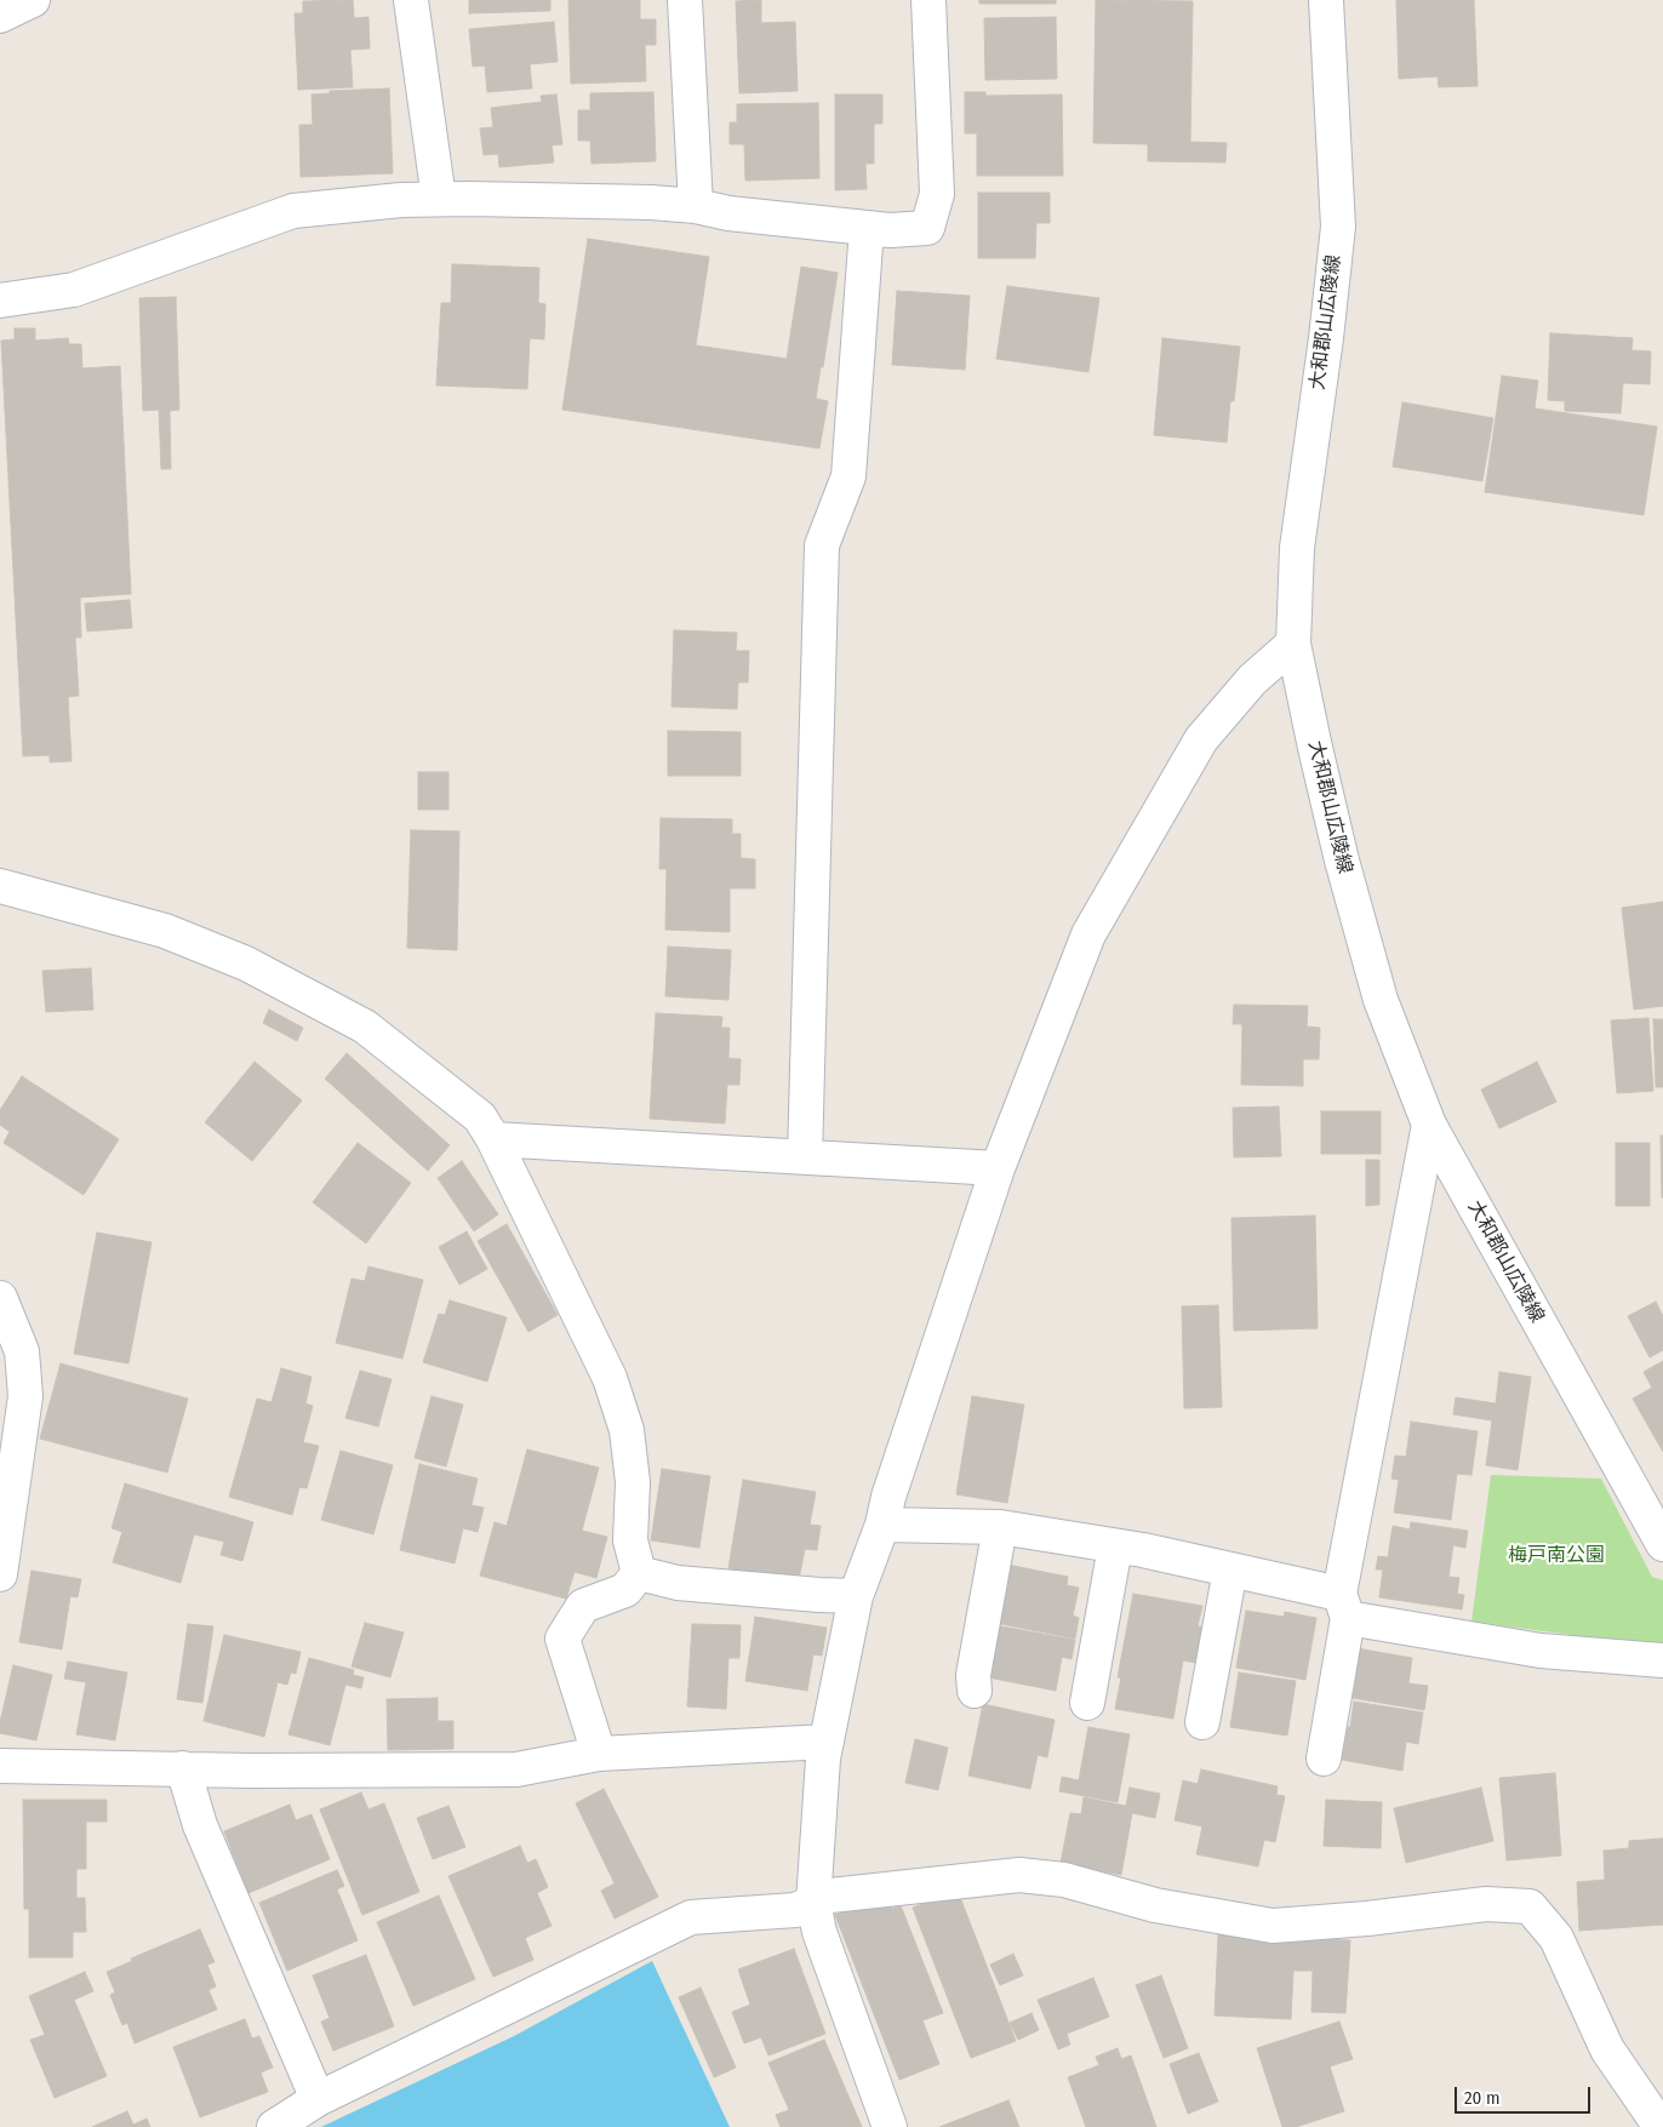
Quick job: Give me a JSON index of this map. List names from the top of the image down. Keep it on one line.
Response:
{"streets":{"street":["大和郡山広陵線"]},"parks":["梅戸南公園"],"scale_bar":"20 m"}
